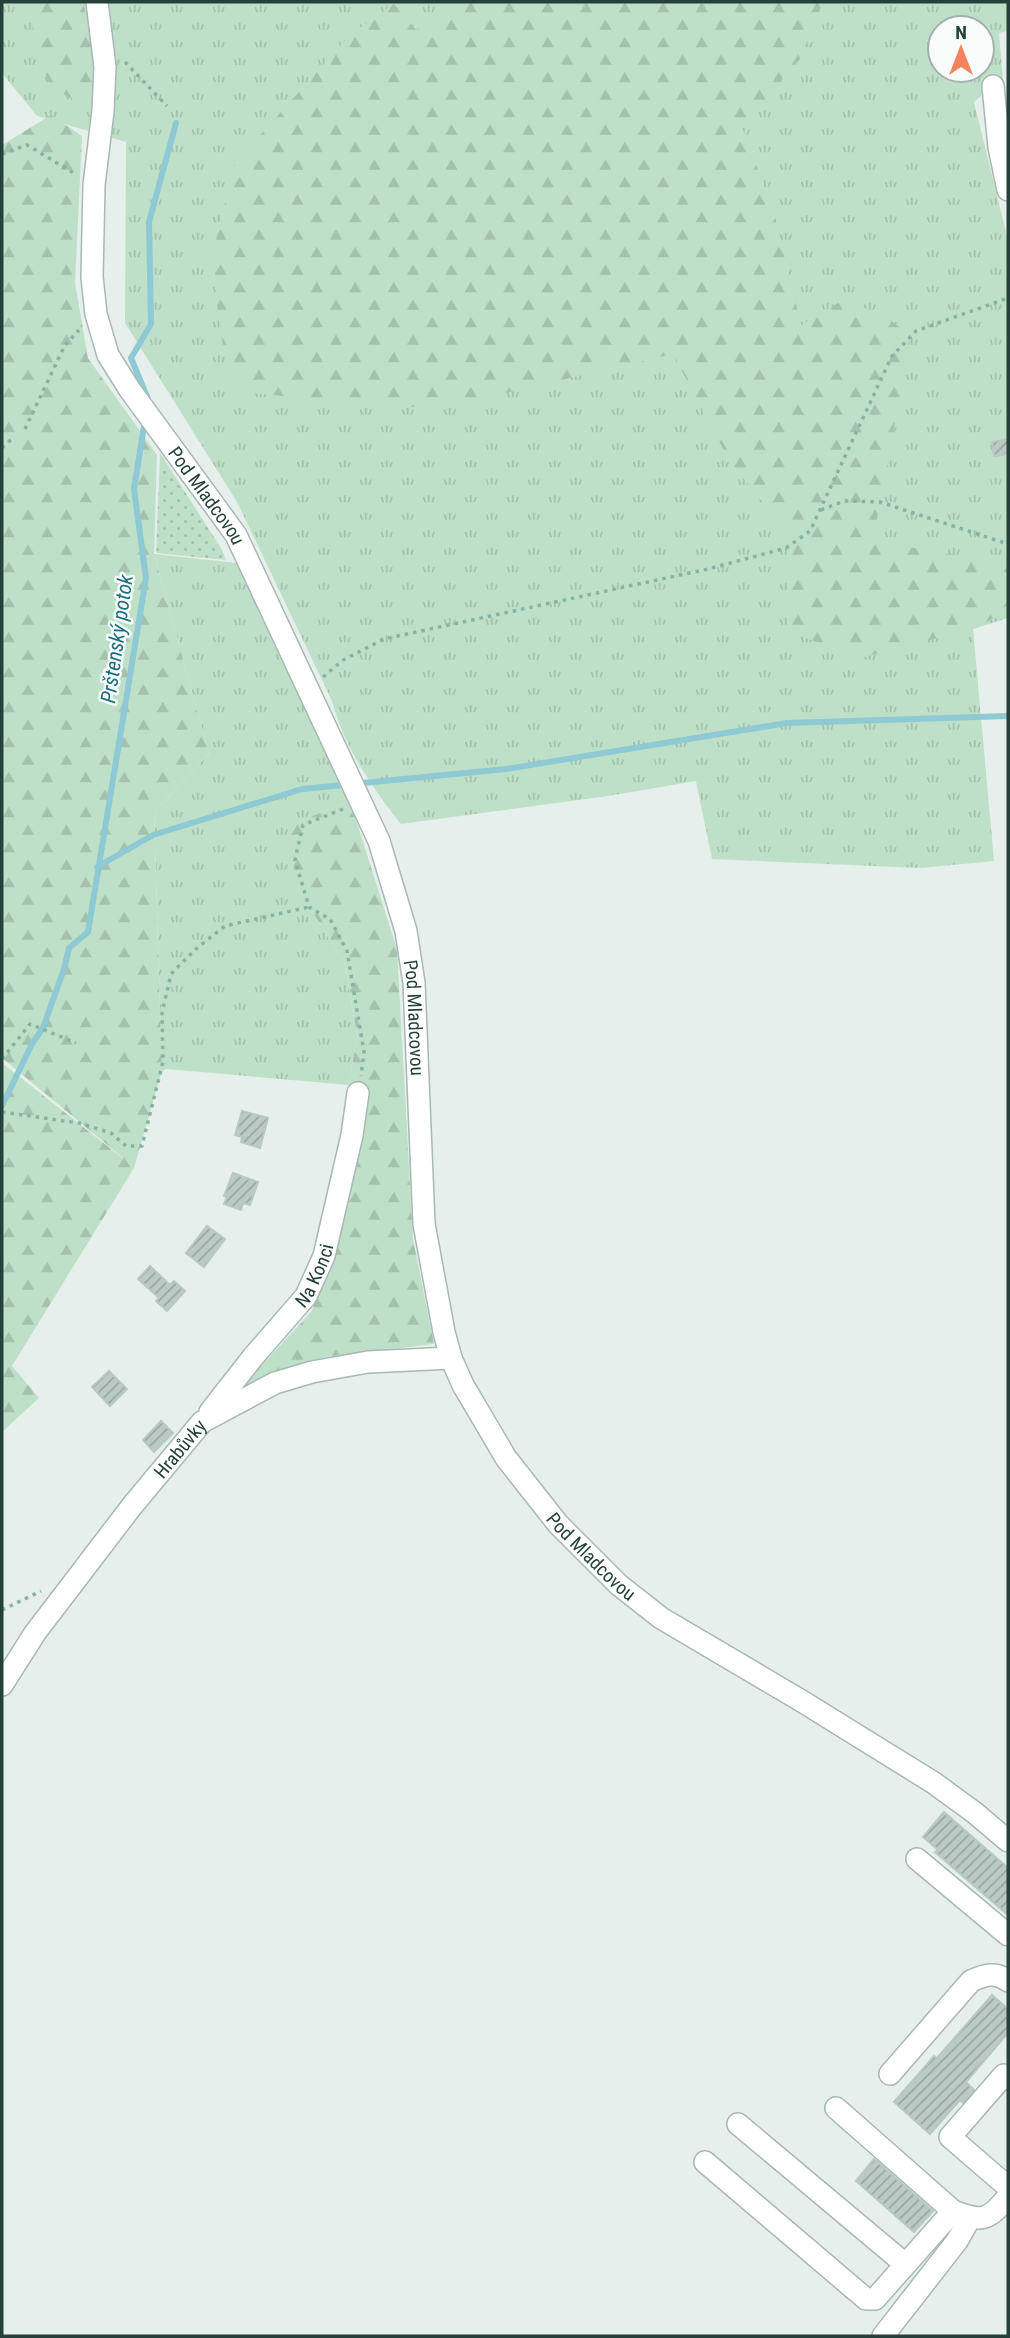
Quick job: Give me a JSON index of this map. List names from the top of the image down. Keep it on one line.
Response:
{"streets":{"street":["Pod Mladcovou","Na Konci","Hrabůvky"]},"crossings":[["Pod Mladcovou","Hrabůvky"],["Na Konci","Hrabůvky"]],"water":["Prštenský potok"],"north":"top"}
